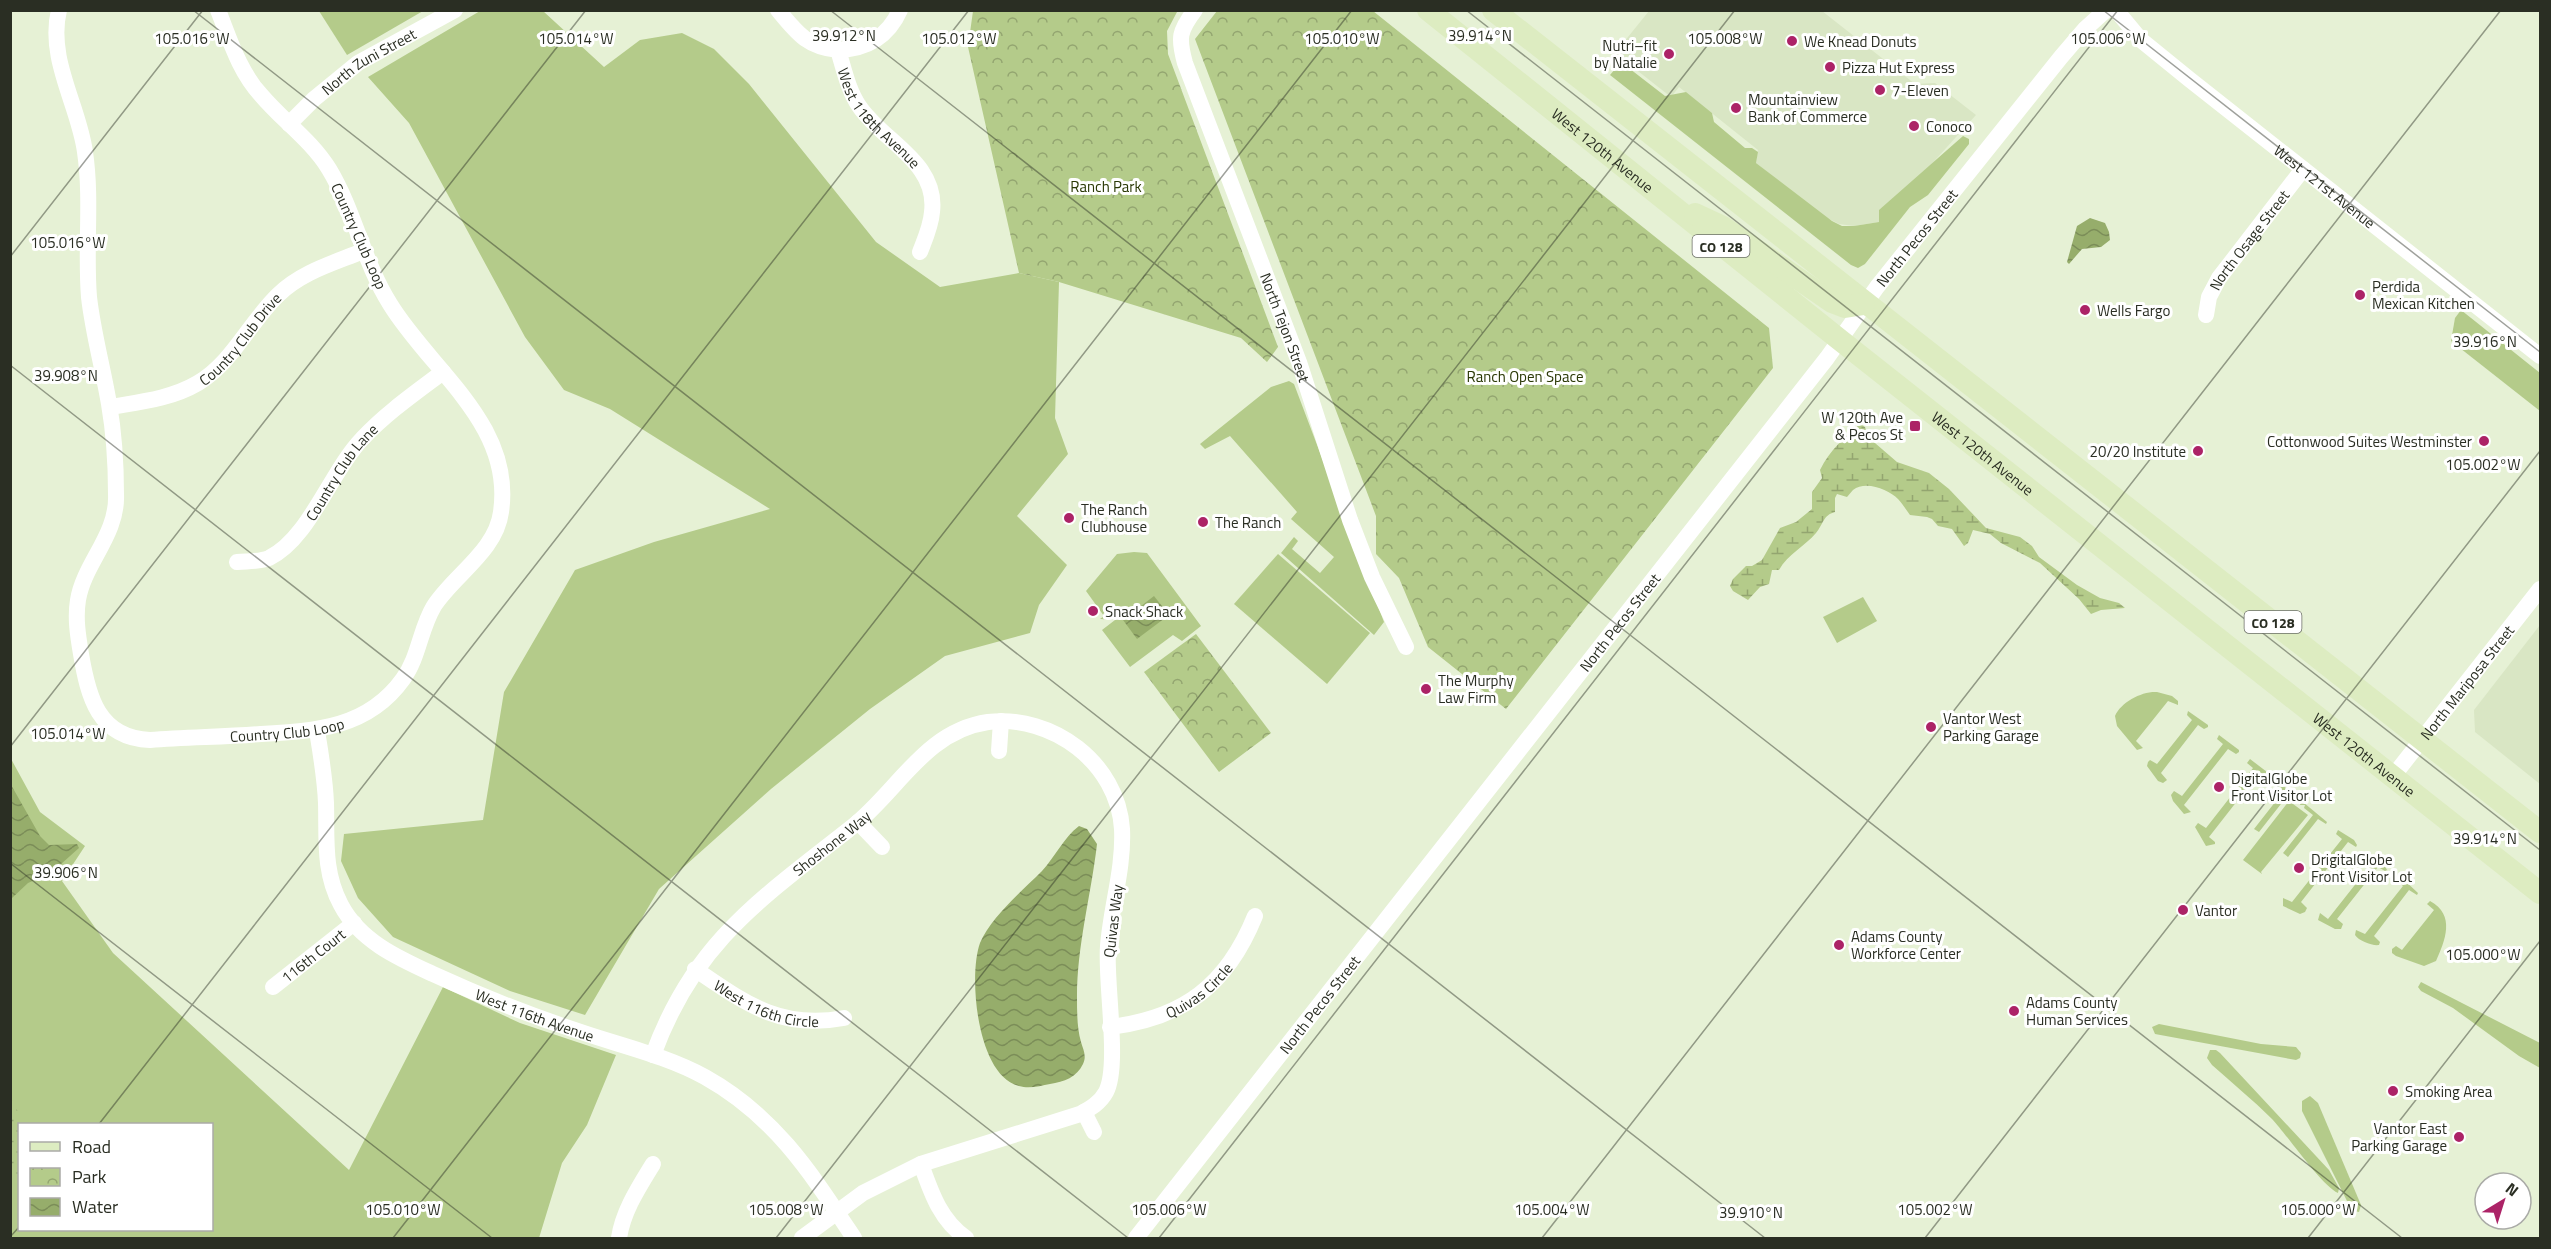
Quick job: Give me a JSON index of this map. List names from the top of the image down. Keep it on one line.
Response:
{"streets":{"main road":["West 120th Avenue","CO 128"],"street":["North Zuni Street","West 118th Avenue","West 121st Avenue","Country Club Loop","North Pecos Street","North Osage Street","North Tejon Street","Country Club Drive","Country Club Lane","North Mariposa Street","Shoshone Way","Quivas Way","116th Court","Quivas Circle","West 116th Circle","West 116th Avenue"]},"crossings":[["North Zuni Street","Country Club Loop"],["West 120th Avenue","North Pecos Street"],["West 120th Avenue","North Mariposa Street"],["West 121st Avenue","North Osage Street"],["Country Club Loop","Country Club Drive"],["Country Club Loop","Country Club Lane"],["Country Club Loop","West 116th Avenue"],["North Pecos Street","CO 128"],["CO 128","North Mariposa Street"],["Shoshone Way","Quivas Way"],["Shoshone Way","West 116th Circle"],["Shoshone Way","West 116th Avenue"],["Quivas Way","Quivas Circle"],["Quivas Way","West 116th Avenue"],["116th Court","West 116th Avenue"]],"parks":["Ranch Park","Ranch Open Space"],"places":{"other":["We Knead Donuts","Nutri–fit by Natalie","Pizza Hut Express","7-Eleven","Mountainview Bank of Commerce","Conoco","Perdida Mexican Kitchen","Wells Fargo","Cottonwood Suites Westminster","20/20 Institute","The Ranch Clubhouse","The Ranch","Snack Shack","The Murphy Law Firm","Vantor West Parking Garage","DigitalGlobe Front Visitor Lot","DrigitalGlobe Front Visitor Lot","Vantor","Adams County Workforce Center","Adams County Human Services","Smoking Area","Vantor East Parking Garage"],"transit":["W 120th Ave & Pecos St"]},"legend":["Road","Park","Water"],"north":"top right","coordinates":["39.912°N","39.914°N","105.016°W","105.014°W","105.012°W","105.010°W","105.008°W","105.006°W","39.916°N","39.908°N","105.002°W","39.906°N","105.000°W","105.004°W","39.910°N"]}
